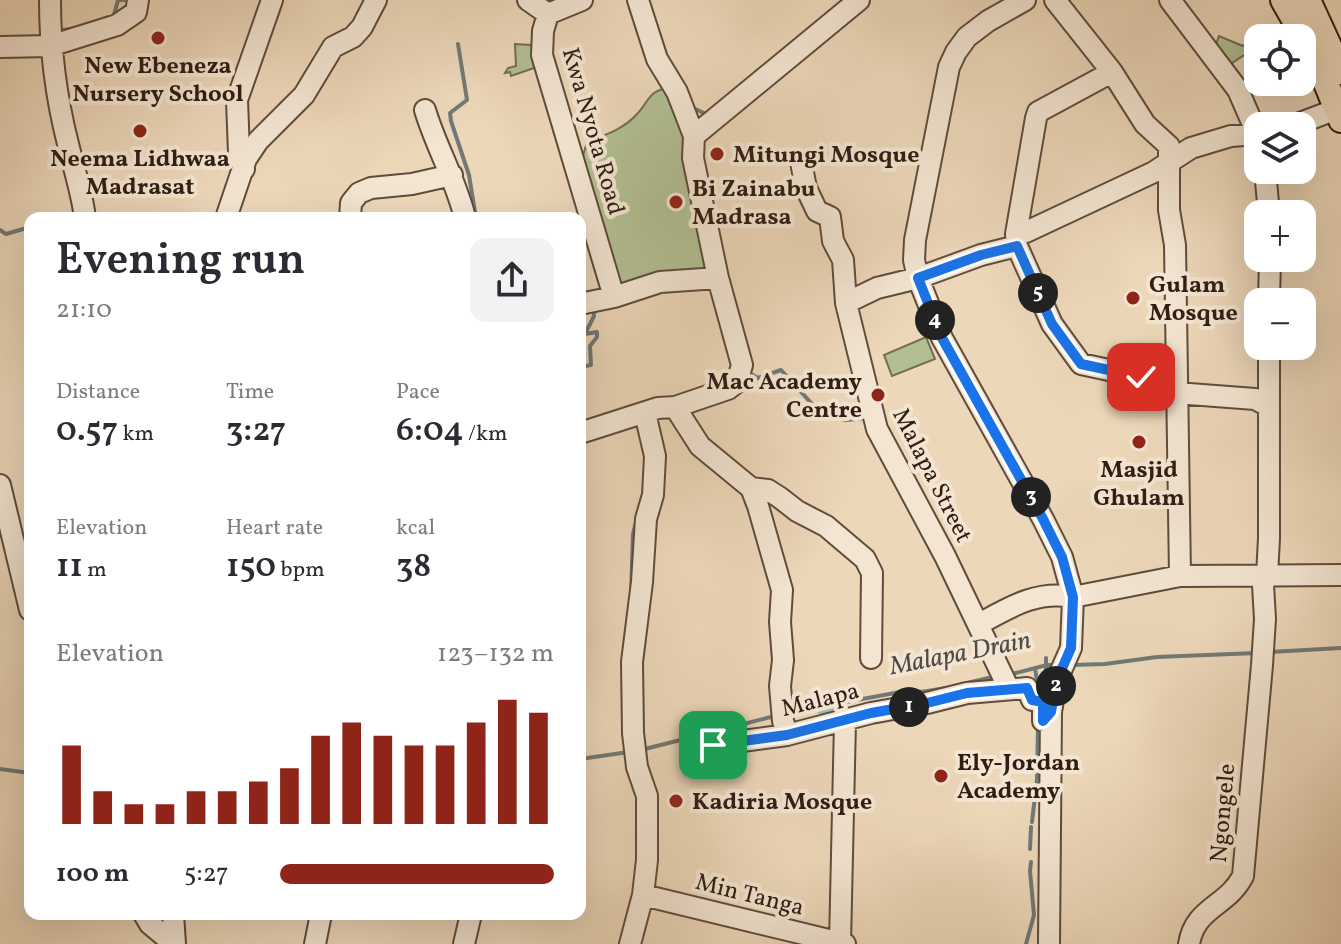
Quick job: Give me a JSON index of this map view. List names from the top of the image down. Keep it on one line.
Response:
{"streets":{"street":["Kwa Nyota Road","Malapa Street","Malapa","Ngongele","Min Tanga"]},"water":["Malapa Drain"],"places":["New Ebeneza Nursery School","Neema Lidhwaa Madrasat","Mitungi Mosque","Bi Zainabu Madrasa","Gulam Mosque","Mac Academy Centre","Masjid Ghulam","Ely-Jordan Academy","Kadiria Mosque"],"page":{"map_buttons":["+","−"],"heading":["Evening run","21:10"],"pins":["5","4","3","2","1"],"stats":[["Distance","0.57 km"],["Time","3:27"],["Pace","6:04 /km"],["Elevation","11 m"],["Heart rate","150 bpm"],["kcal","38"]],"chart":["Elevation","123–132 m"],"list":[{"name":"100 m","note":"5:27"}]}}
